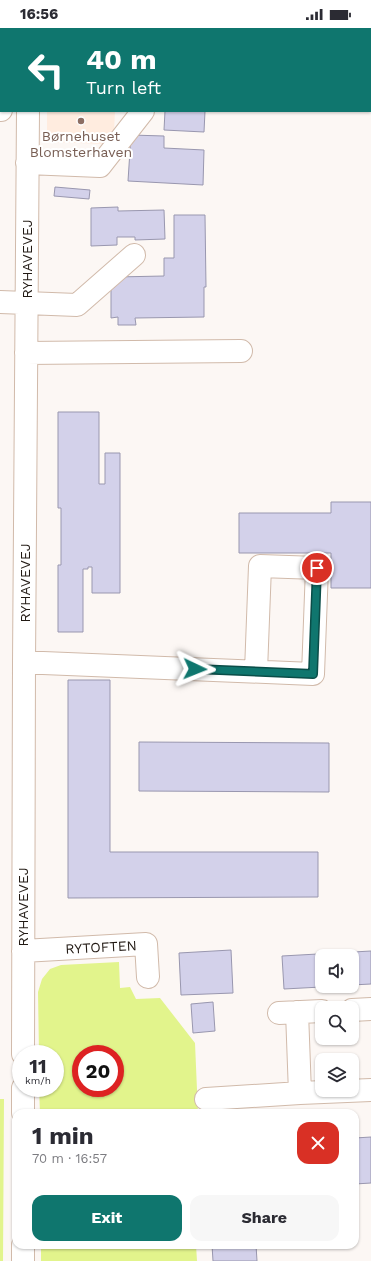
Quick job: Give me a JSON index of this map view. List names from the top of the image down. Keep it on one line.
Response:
{"streets":{"street":["RYHAVEVEJ","RYTOFTEN"]},"crossings":[["RYHAVEVEJ","RYTOFTEN"]],"places":["Børnehuset Blomsterhaven"],"page":{"status":"16:56","turn":["40 m","Turn left"],"speed":"11 km/h","limit":"20","heading":["1 min","70 m · 16:57"],"buttons":["Exit","Share"]}}
